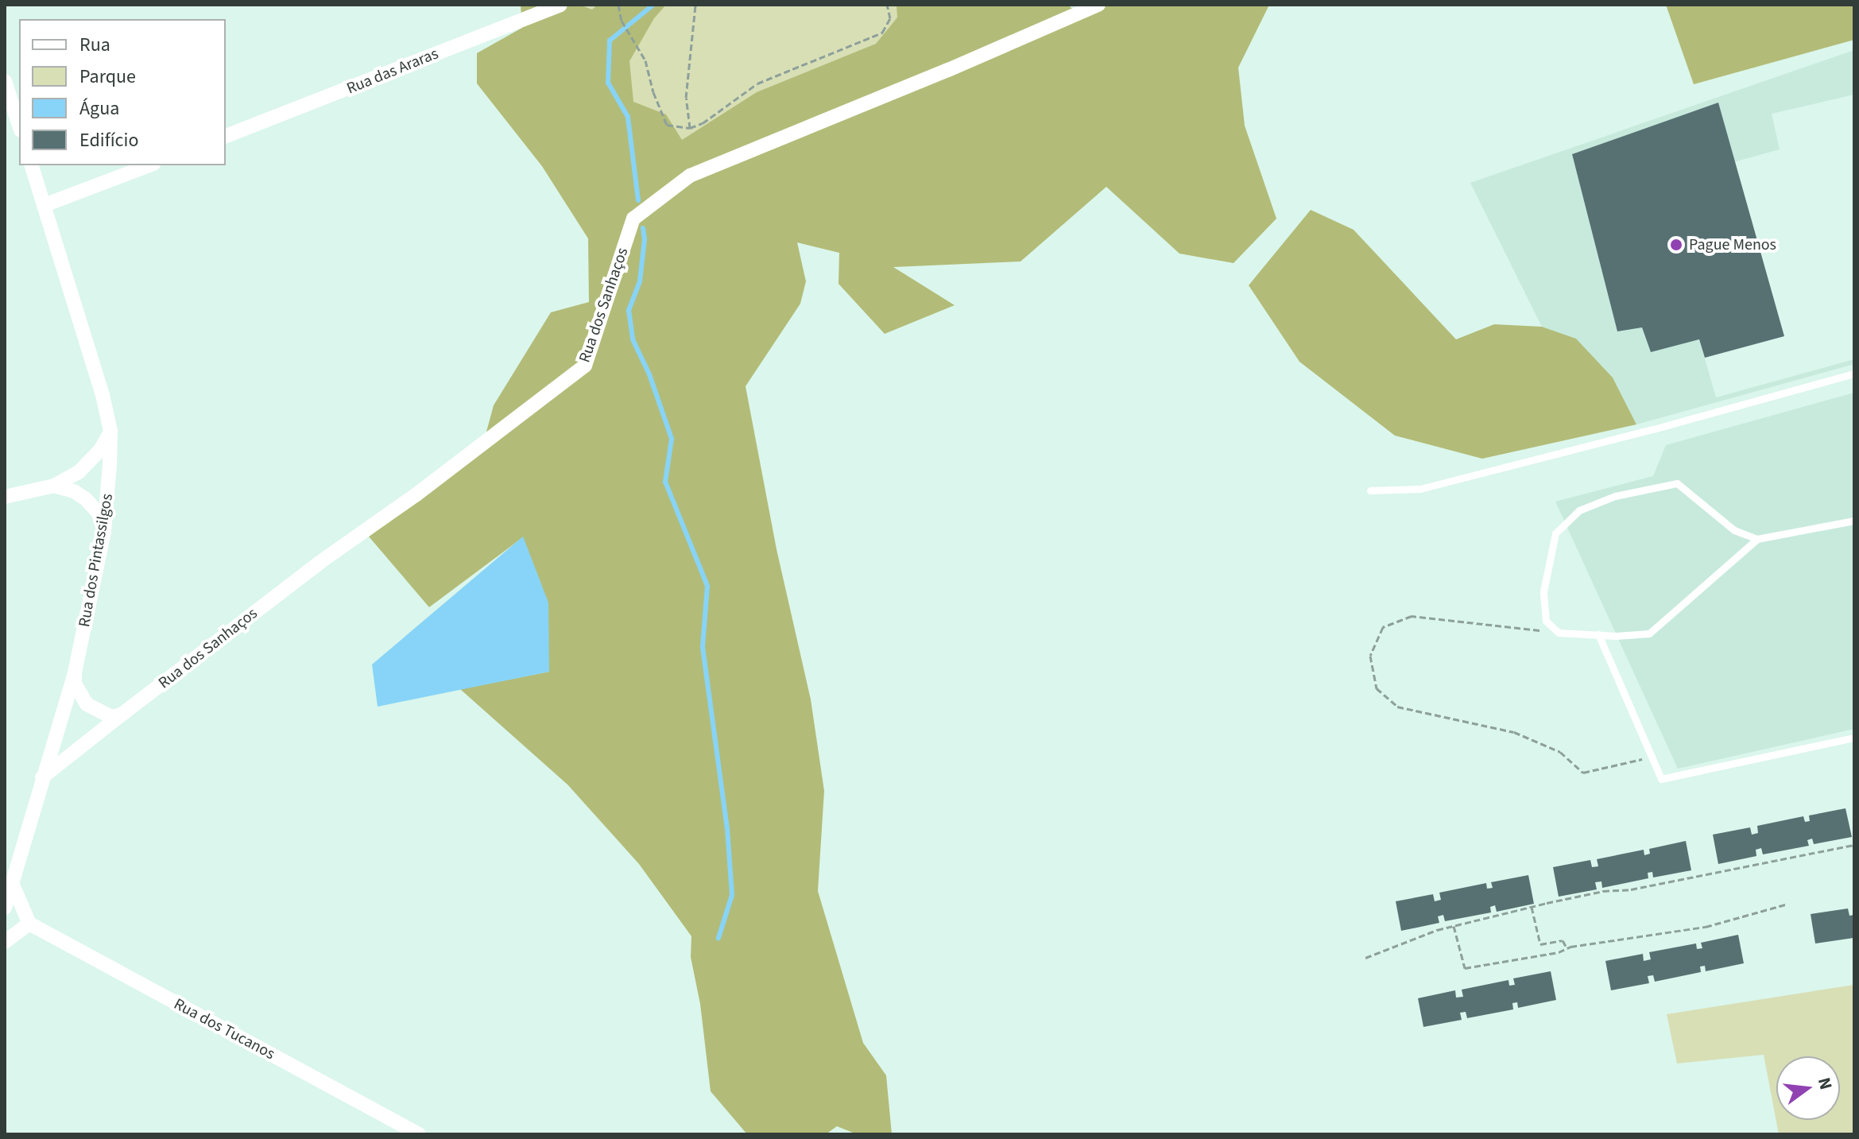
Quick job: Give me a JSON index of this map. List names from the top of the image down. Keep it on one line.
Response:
{"streets":{"street":["Rua das Araras","Rua dos Sanhaços","Rua dos Pintassilgos","Rua dos Tucanos"]},"crossings":[["Rua dos Sanhaços","Rua dos Pintassilgos"]],"places":["Pague Menos"],"legend":["Rua","Parque","Água","Edifício"],"north":"right"}
